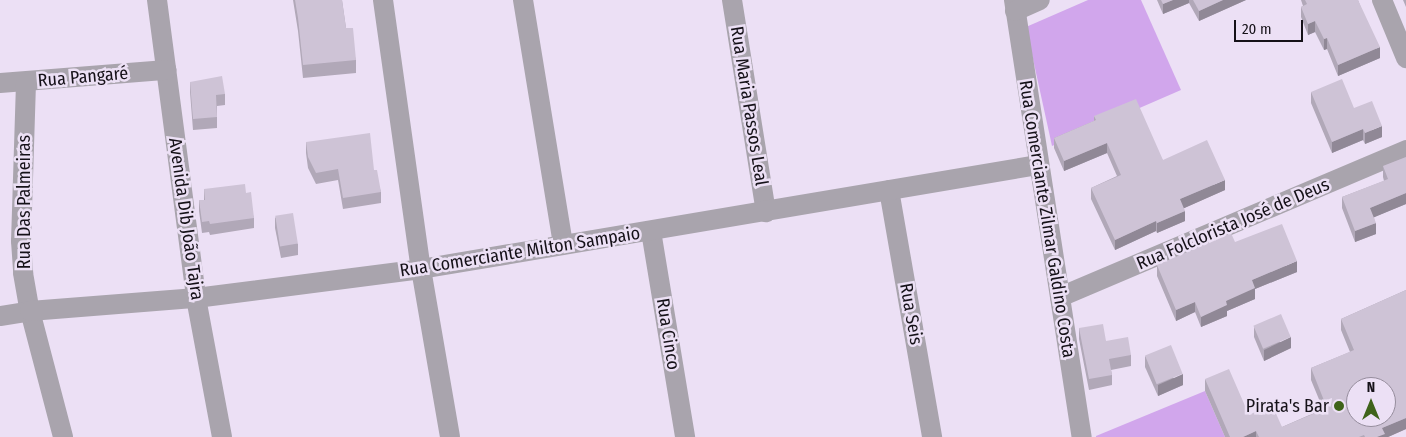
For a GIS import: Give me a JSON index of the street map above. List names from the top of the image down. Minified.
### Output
{"streets":{"street":["Rua Pangaré","Rua Maria Passos Leal","Rua Das Palmeiras","Avenida Dib João Tajra","Rua Comerciante Zilmar Galdino Costa","Rua Folclorista José de Deus","Rua Comerciante Milton Sampaio","Rua Seis","Rua Cinco"]},"crossings":[["Rua Pangaré","Rua Das Palmeiras"],["Rua Pangaré","Avenida Dib João Tajra"],["Rua Maria Passos Leal","Rua Comerciante Milton Sampaio"],["Rua Das Palmeiras","Rua Comerciante Milton Sampaio"],["Avenida Dib João Tajra","Rua Comerciante Milton Sampaio"],["Rua Comerciante Zilmar Galdino Costa","Rua Folclorista José de Deus"],["Rua Comerciante Zilmar Galdino Costa","Rua Comerciante Milton Sampaio"],["Rua Comerciante Milton Sampaio","Rua Seis"],["Rua Comerciante Milton Sampaio","Rua Cinco"]],"places":["Pirata's Bar"],"scale_bar":"20 m","north":"top"}
